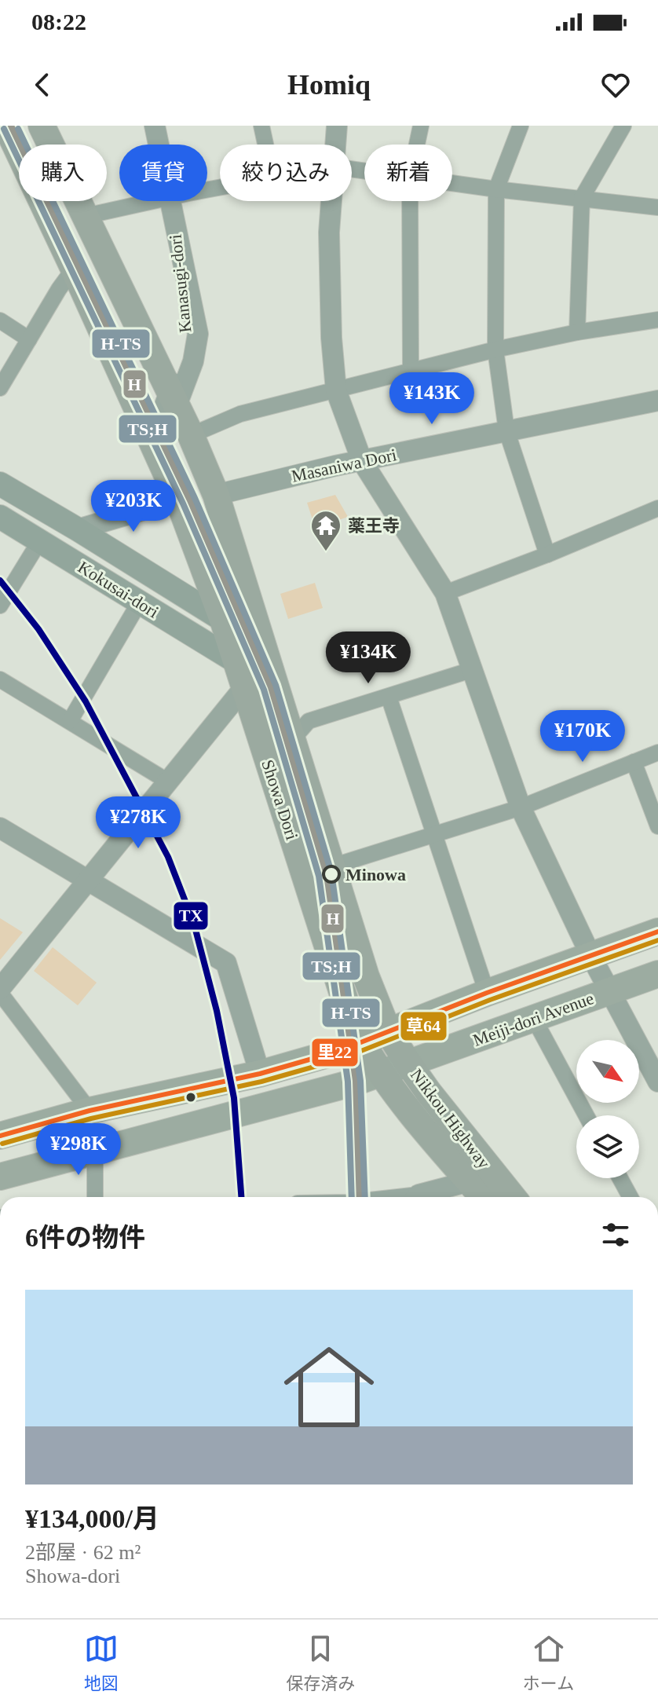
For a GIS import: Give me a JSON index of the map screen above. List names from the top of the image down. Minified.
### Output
{"streets":{"highway":["Showa Dori","Nikkou Highway"],"main road":["Kokusai-dori","Meiji-dori Avenue"],"street":["Kanasugi-dori","Masaniwa Dori"]},"crossings":[["Kanasugi-dori","Showa Dori"],["Kanasugi-dori","Nikkou Highway"],["Masaniwa Dori","Nikkou Highway"],["Kokusai-dori","Showa Dori"],["Kokusai-dori","Nikkou Highway"],["Showa Dori","Nikkou Highway"],["Meiji-dori Avenue","Nikkou Highway"]],"places":{"temple":["薬王寺"],"other":["Minowa"]},"lines":["transit line H","transit line TS;H","transit line H-TS","transit line TX","transit line 里22","transit line 草64"],"north":"bottom right","page":{"status":"08:22","header":"Homiq","chip":["購入","賃貸","絞り込み","新着"],"price":["¥143K","¥203K","¥134K","¥170K","¥278K","¥298K"],"heading":"6件の物件","list":[{"name":"¥134,000/月","note":"2部屋 · 62 m² · Showa-dori"}],"tabs":["地図","保存済み","ホーム"]}}
